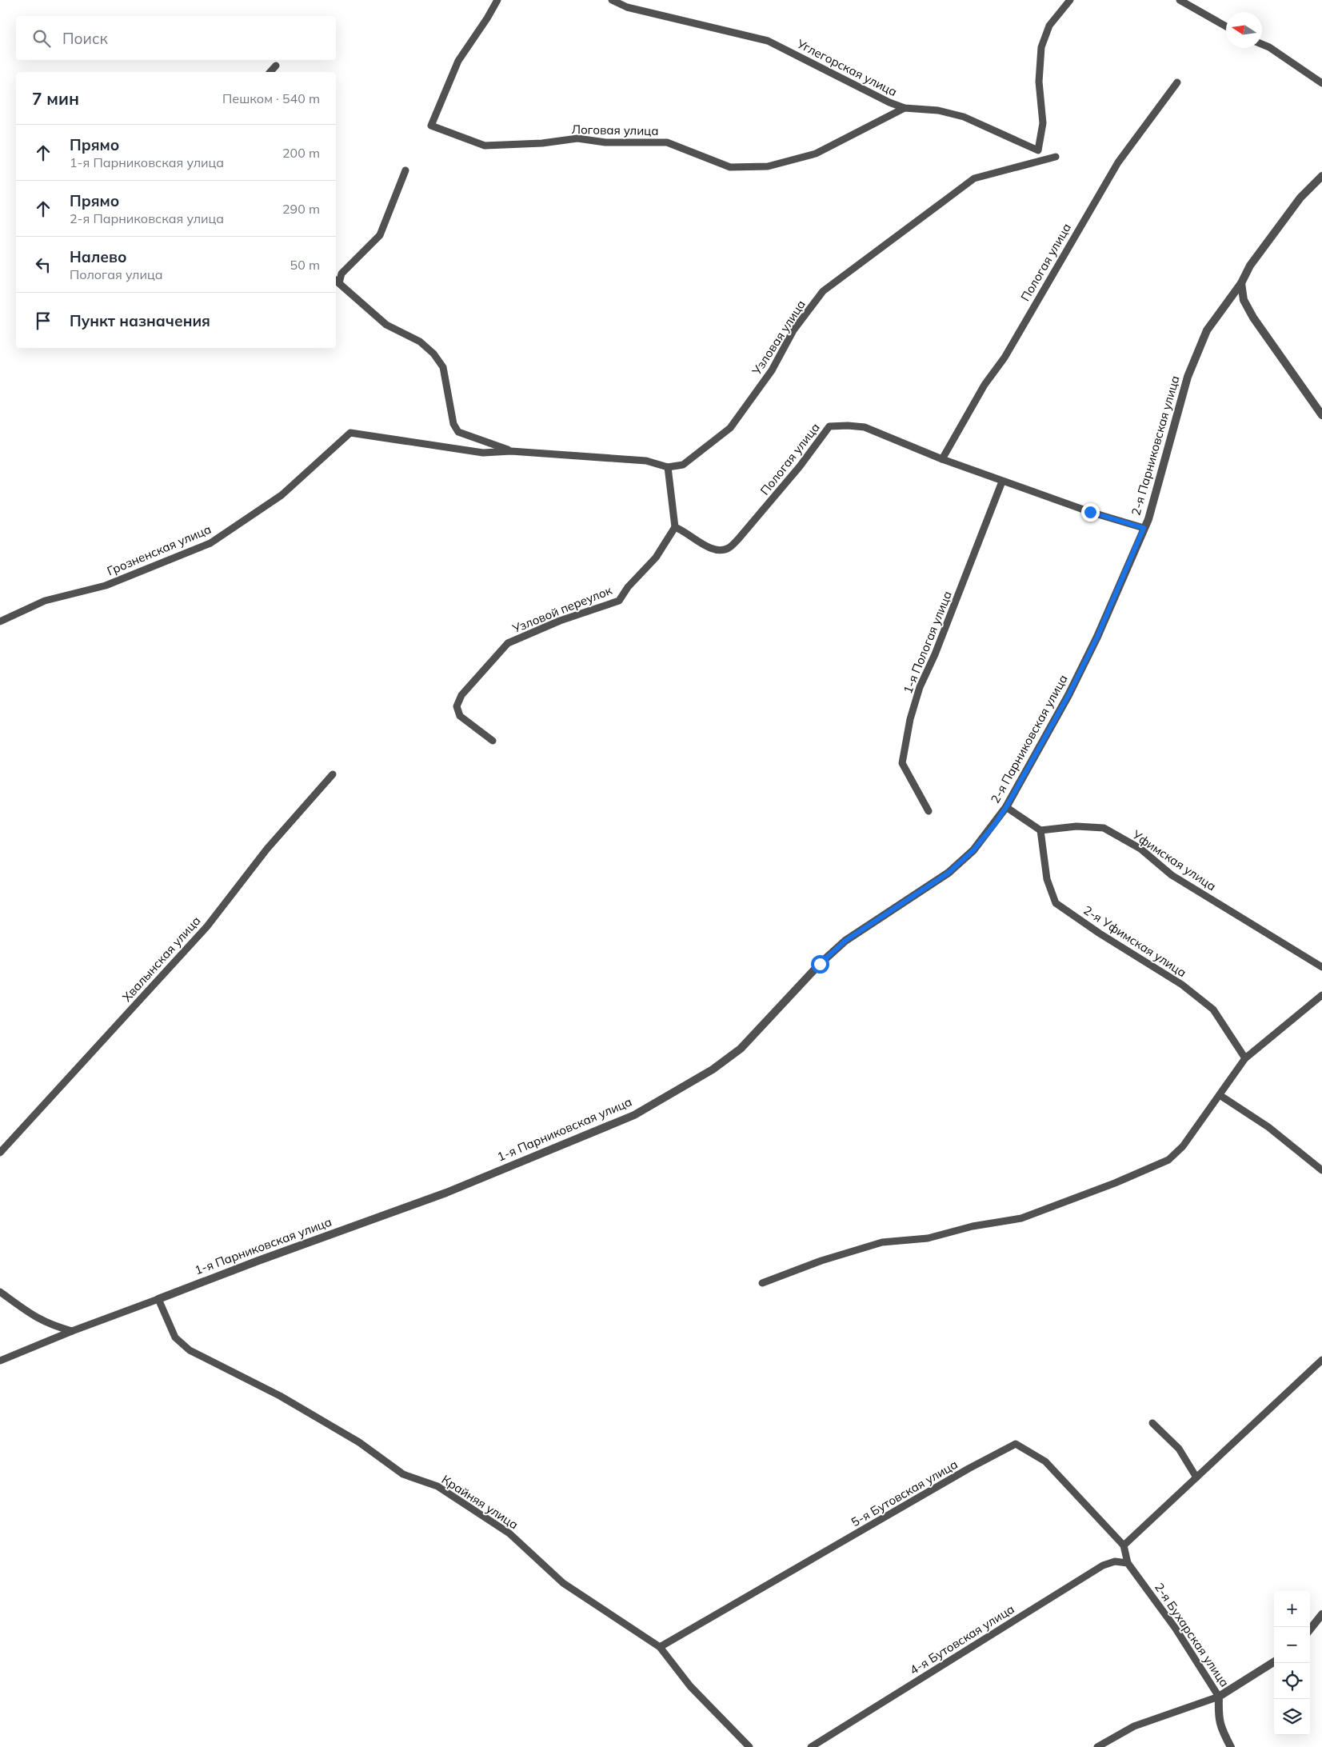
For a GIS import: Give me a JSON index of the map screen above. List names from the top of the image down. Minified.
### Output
{"streets":{"street":["Углегорская улица","Логовая улица","Пологая улица","Узловая улица","2-я Парниковская улица","Грозненская улица","Узловой переулок","1-я Пологая улица","Уфимская улица","2-я Уфимская улица","Хвалынская улица","1-я Парниковская улица","5-я Бутовская улица","Крайняя улица","2-я Бухарская улица","4-я Бутовская улица"]},"crossings":[["Углегорская улица","Логовая улица"],["Пологая улица","2-я Парниковская улица"],["Пологая улица","Узловой переулок"],["Пологая улица","1-я Пологая улица"],["2-я Парниковская улица","1-я Парниковская улица"],["Уфимская улица","2-я Уфимская улица"],["1-я Парниковская улица","Крайняя улица"],["5-я Бутовская улица","Крайняя улица"],["2-я Бухарская улица","4-я Бутовская улица"]],"north":"left","page":{"search":"Поиск","heading":["7 мин","Пешком · 540 m"],"list":[["Прямо","1-я Парниковская улица","200 m"],["Прямо","2-я Парниковская улица","290 m"],["Налево","Пологая улица","50 m"],"Пункт назначения"],"map_buttons":["+","−"]}}
